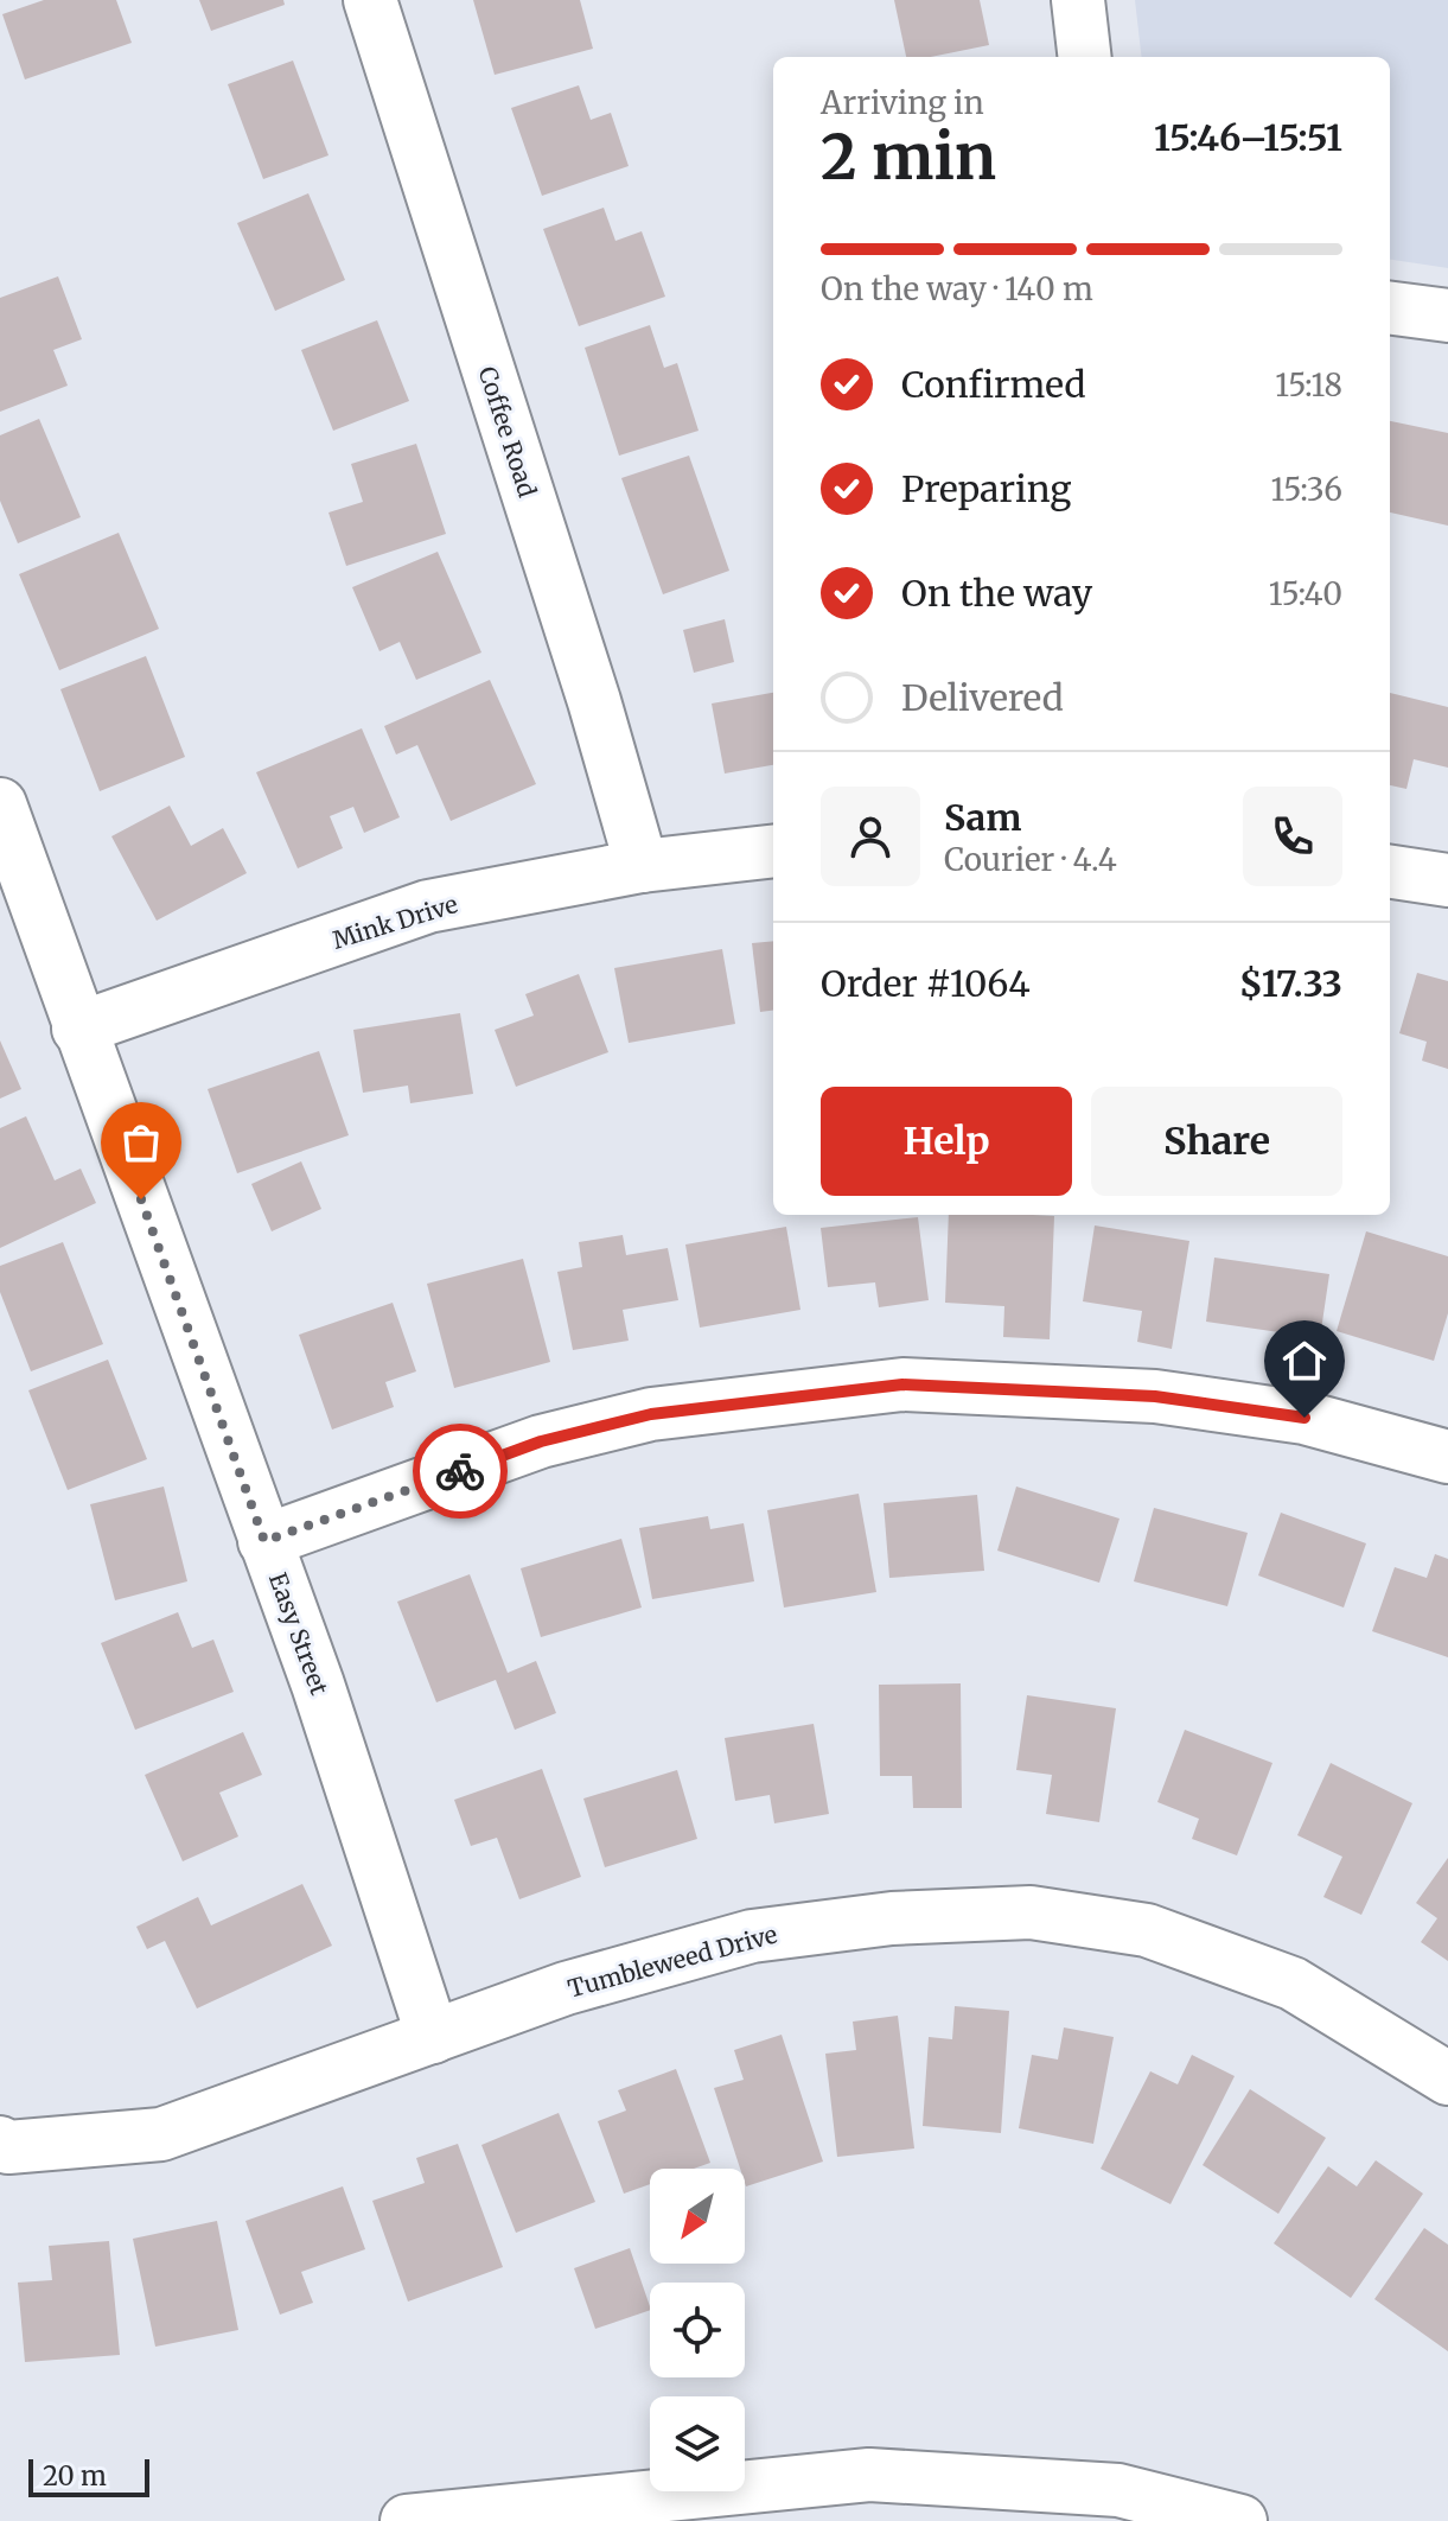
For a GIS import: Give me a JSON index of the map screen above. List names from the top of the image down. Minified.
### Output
{"streets":{"street":["Coffee Road","Mink Drive","Easy Street","Tumbleweed Drive"]},"crossings":[["Coffee Road","Mink Drive"],["Mink Drive","Easy Street"],["Easy Street","Tumbleweed Drive"]],"scale_bar":"20 m","north":"bottom left","page":{"heading":["2 min","Arriving in","15:46–15:51"],"panel":["Sam","Courier · 4.4","Order #1064","$17.33"],"bar":"On the way · 140 m","list":[["Confirmed","15:18"],["Preparing","15:36"],["On the way","15:40"],"Delivered"],"buttons":["Help","Share"],"scale":"20 m"}}
